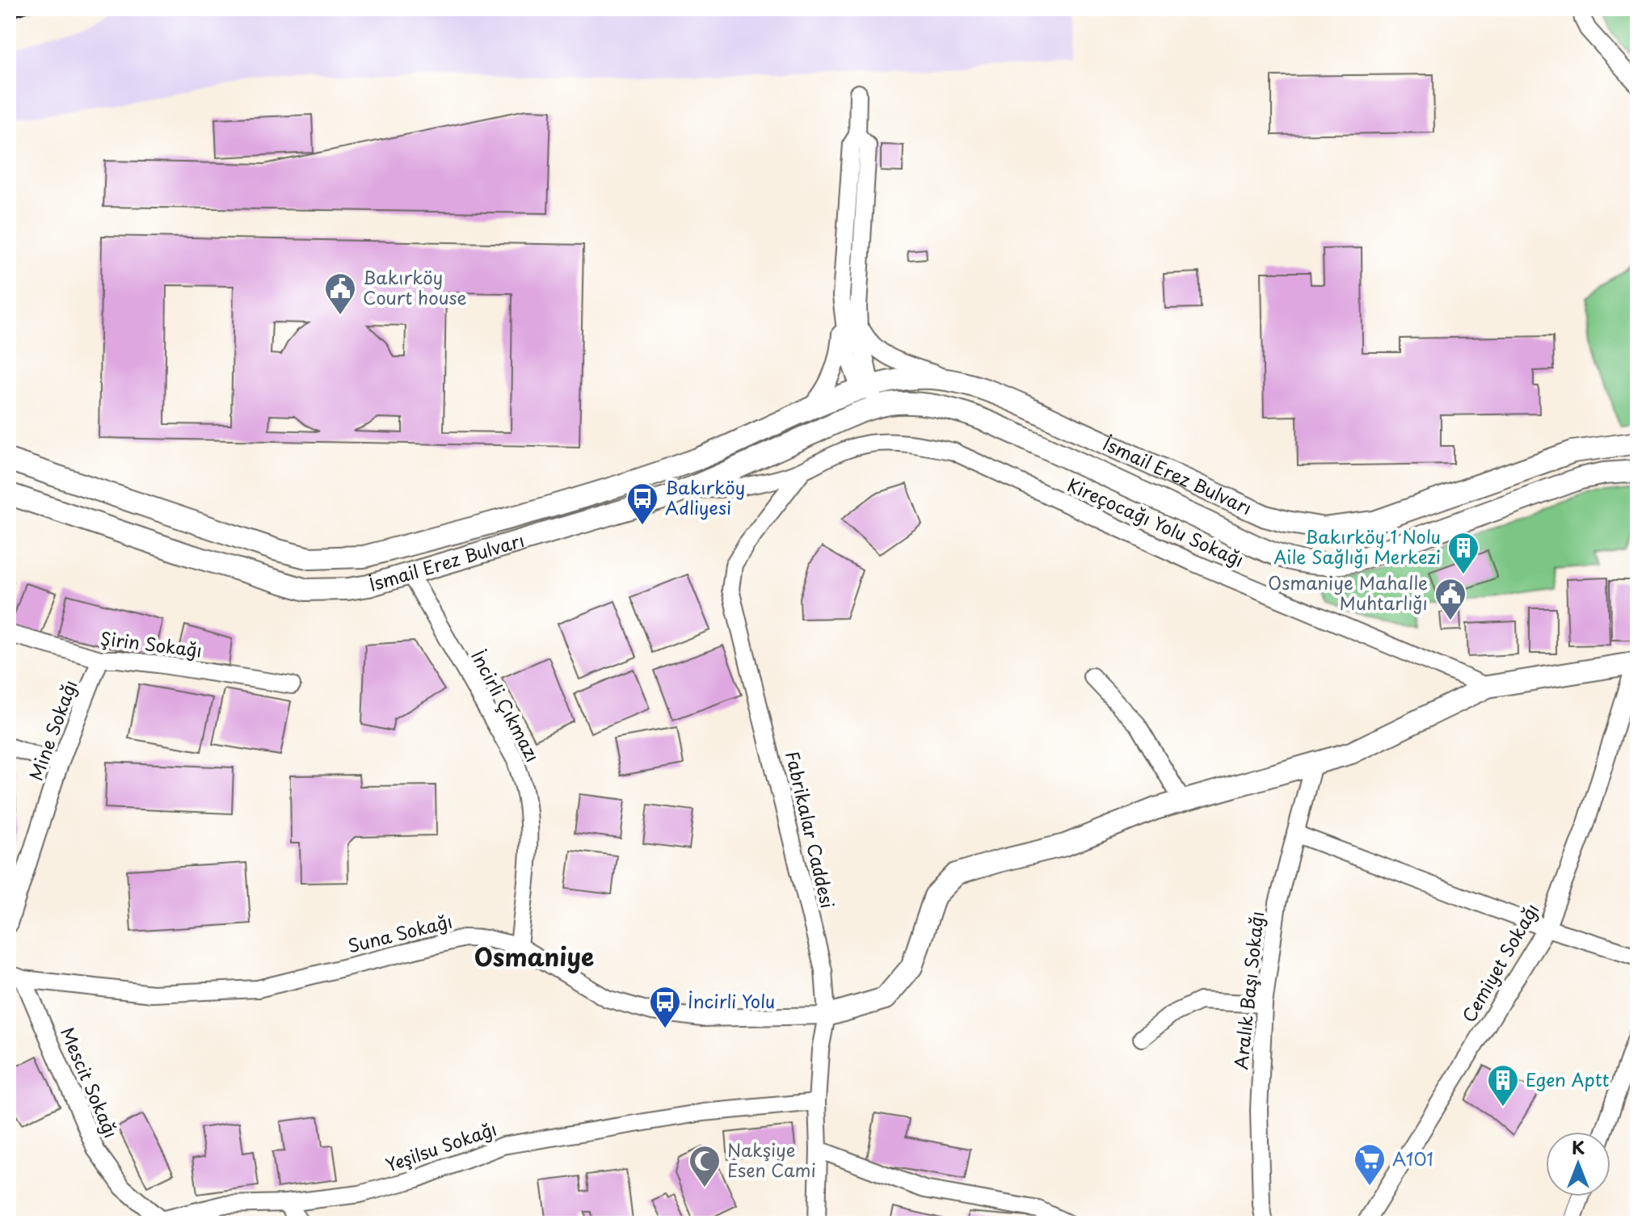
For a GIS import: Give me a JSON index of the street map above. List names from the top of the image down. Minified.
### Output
{"streets":{"street":["İsmail Erez Bulvarı","Kireçocağı Yolu Sokağı","Şirin Sokağı","İncirli Çıkmazı","Mine Sokağı","Fabrikalar Caddesi","Suna Sokağı","Cemiyet Sokağı","Aralık Başı Sokağı","Mescit Sokağı","Yeşilsu Sokağı"]},"crossings":[["İsmail Erez Bulvarı","İncirli Çıkmazı"],["Kireçocağı Yolu Sokağı","Fabrikalar Caddesi"],["Şirin Sokağı","Mine Sokağı"],["İncirli Çıkmazı","Suna Sokağı"],["Fabrikalar Caddesi","Suna Sokağı"],["Fabrikalar Caddesi","Yeşilsu Sokağı"],["Suna Sokağı","Mescit Sokağı"],["Mescit Sokağı","Yeşilsu Sokağı"]],"districts":["Osmaniye"],"places":{"public building":["Bakırköy Court house","Osmaniye Mahalle Muhtarlığı"],"bus stop":["Bakırköy Adliyesi","İncirli Yolu"],"building":["Bakırköy 1 Nolu Aile Sağlığı Merkezi","Egen Aptt"],"supermarket":["A101"],"mosque":["Nakşiye Esen Cami"]},"north":"top"}
